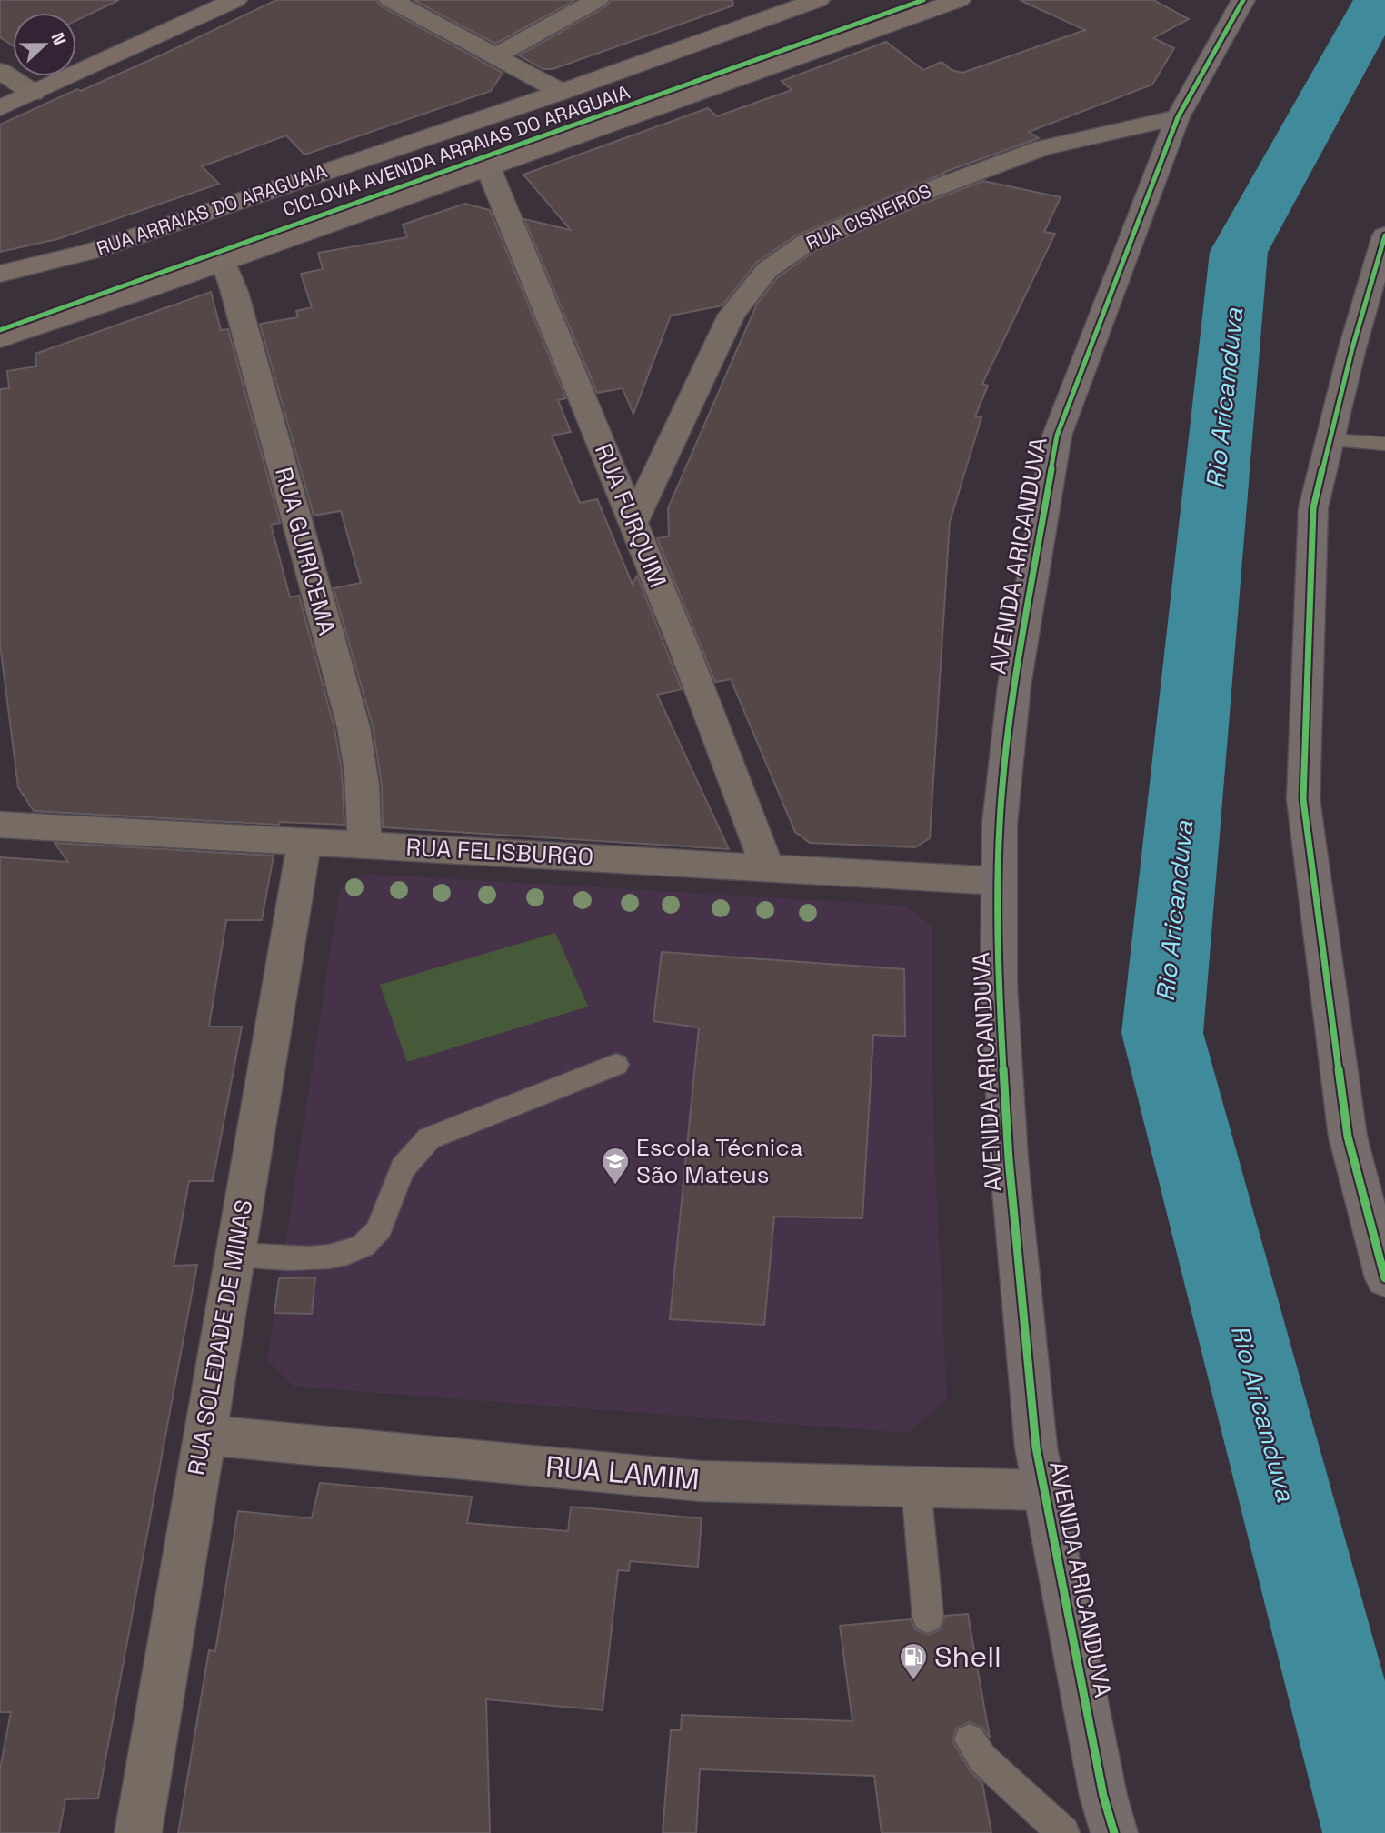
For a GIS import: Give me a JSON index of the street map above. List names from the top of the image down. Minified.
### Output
{"streets":{"highway":["AVENIDA ARICANDUVA"],"main road":["RUA ARRAIAS DO ARAGUAIA"],"street":["RUA CISNEIROS","RUA FURQUIM","RUA GUIRICEMA","RUA FELISBURGO","RUA SOLEDADE DE MINAS","RUA LAMIM"],"cycle path":["CICLOVIA AVENIDA ARRAIAS DO ARAGUAIA"]},"crossings":[["RUA CISNEIROS","RUA FURQUIM"],["RUA CISNEIROS","AVENIDA ARICANDUVA"],["RUA FURQUIM","RUA FELISBURGO"],["RUA GUIRICEMA","RUA FELISBURGO"],["AVENIDA ARICANDUVA","RUA FELISBURGO"],["AVENIDA ARICANDUVA","RUA LAMIM"],["RUA FELISBURGO","RUA SOLEDADE DE MINAS"],["RUA SOLEDADE DE MINAS","RUA LAMIM"]],"water":["Rio Aricanduva"],"places":{"school or university":["Escola Técnica São Mateus"],"fuel station":["Shell"]},"north":"right"}
